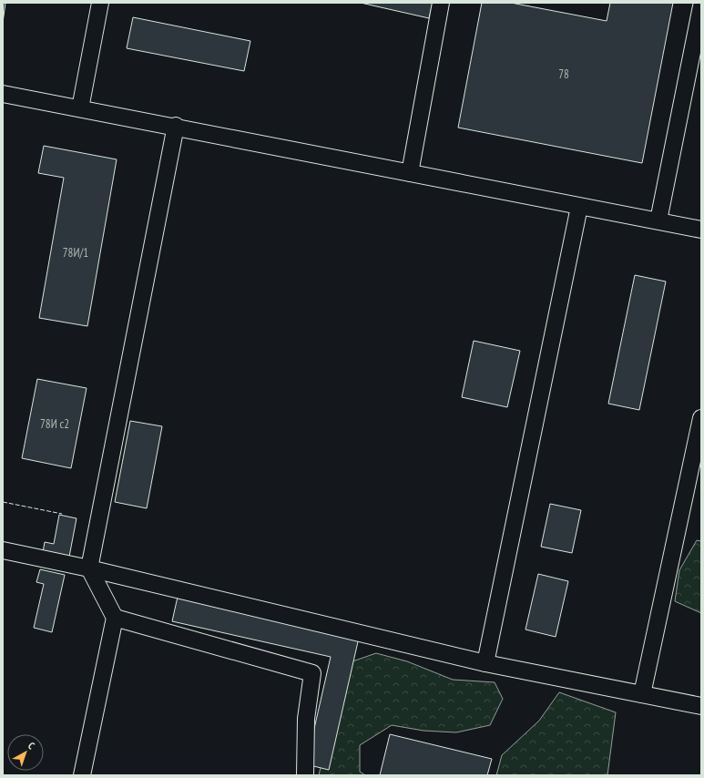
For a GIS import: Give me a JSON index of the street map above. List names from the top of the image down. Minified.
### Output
{"house_numbers":["78","78И/1","78И с2"],"north":"top right"}
